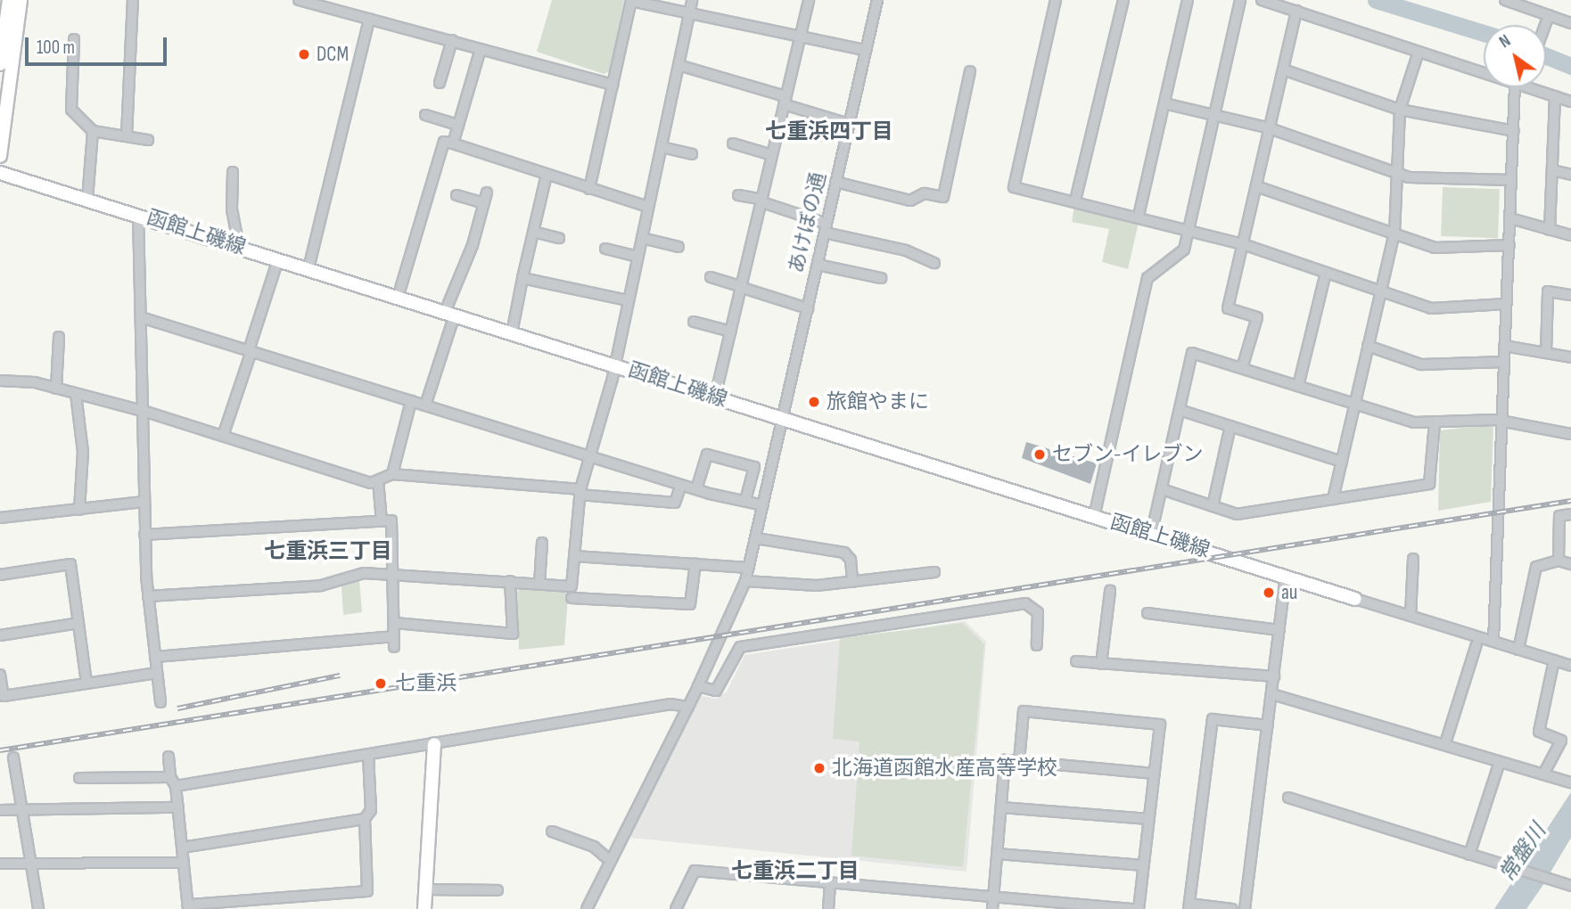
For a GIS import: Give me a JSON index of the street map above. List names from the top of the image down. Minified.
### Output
{"streets":{"main road":["函館上磯線"],"street":["あけぼの通"]},"crossings":[["あけぼの通","函館上磯線"]],"districts":["七重浜四丁目","七重浜三丁目","七重浜二丁目"],"water":["常盤川"],"places":["DCM","旅館やまに","セブン-イレブン","au","七重浜","北海道函館水産高等学校"],"scale_bar":"100 m","north":"top left"}
